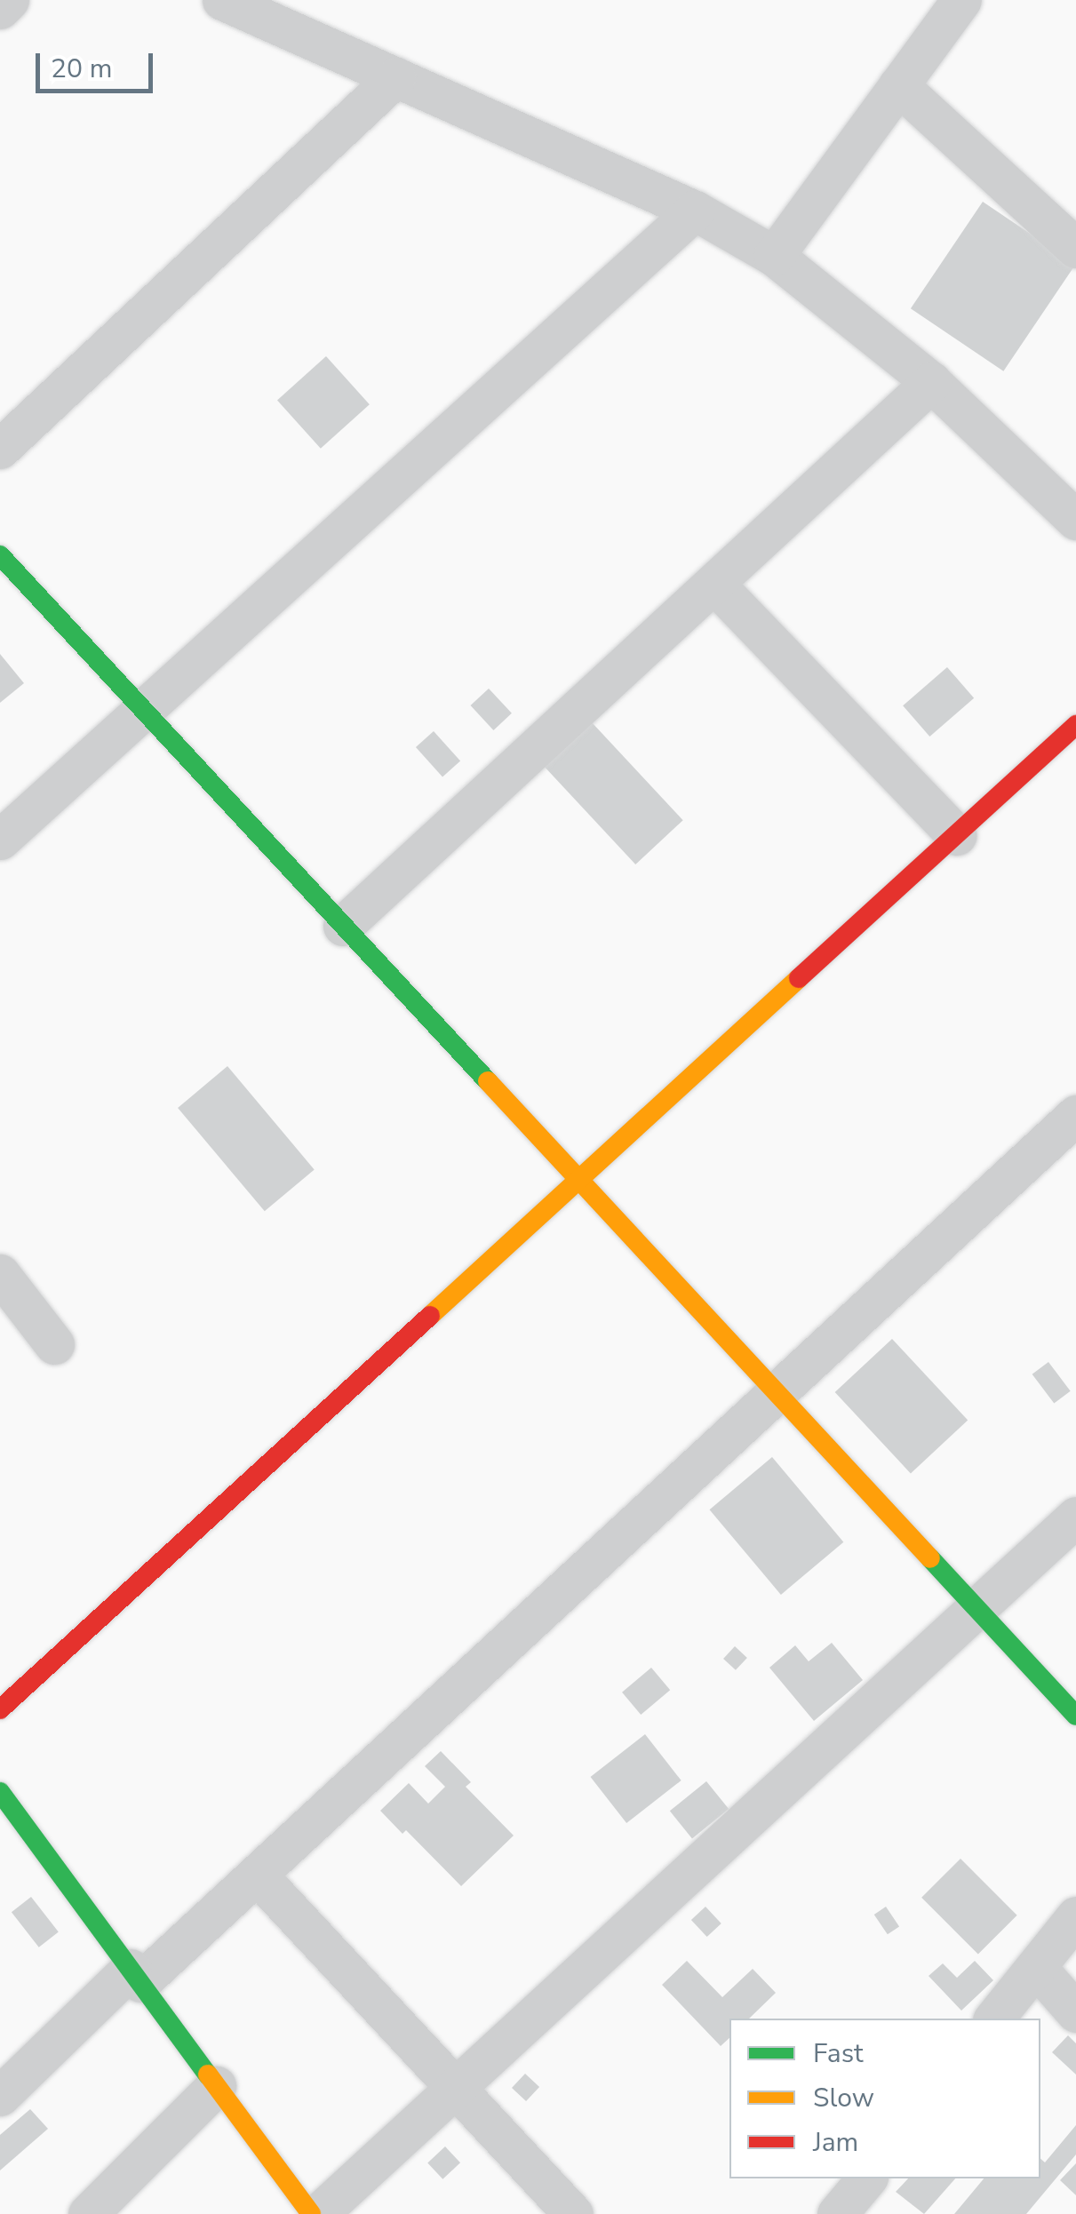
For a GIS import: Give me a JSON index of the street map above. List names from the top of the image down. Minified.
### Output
{"legend":["Fast","Slow","Jam"],"scale_bar":"20 m"}
